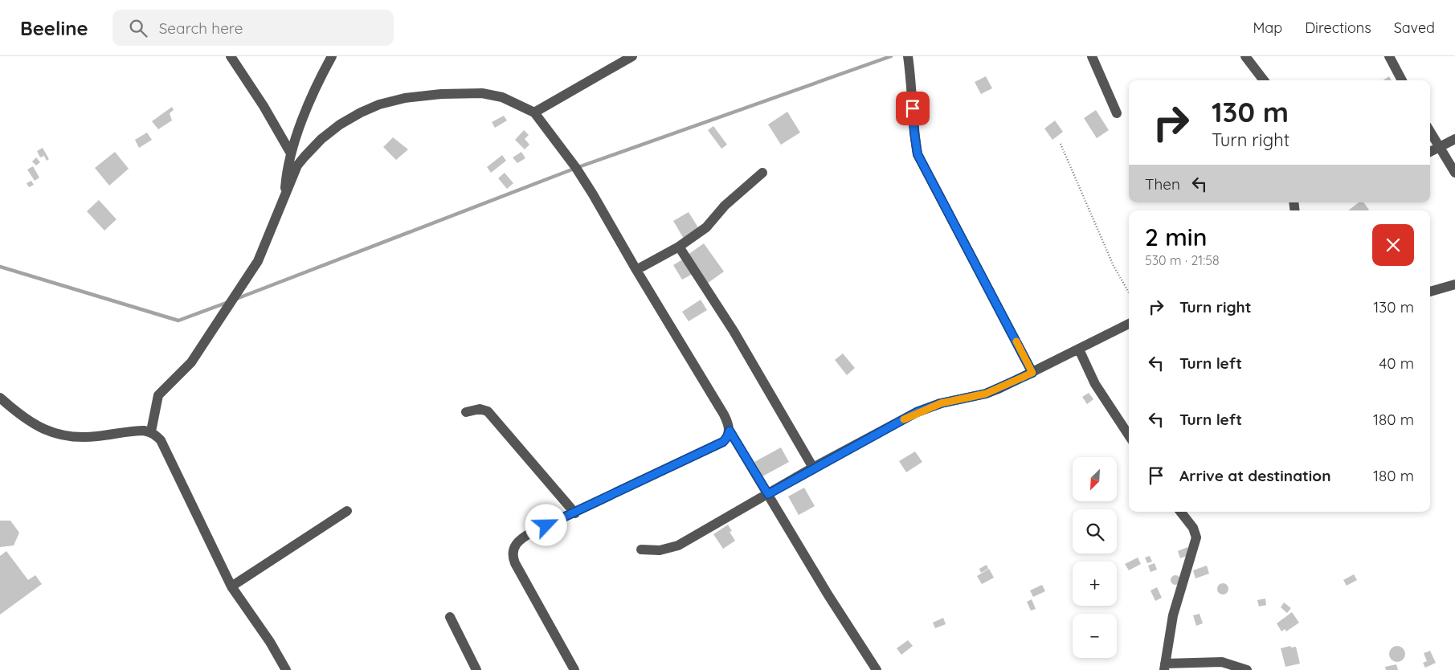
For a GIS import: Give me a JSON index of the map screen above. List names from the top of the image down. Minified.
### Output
{"north":"bottom left","page":{"header":"Beeline","search":"Search here","nav":["Map","Directions","Saved"],"turn":["130 m","Turn right"],"then":"Then","heading":["2 min","530 m · 21:58"],"list":[{"name":"Turn right","value":"130 m"},{"name":"Turn left","value":"40 m"},{"name":"Turn left","value":"180 m"},{"name":"Arrive at destination","value":"180 m"}],"map_buttons":["+","−"]}}
